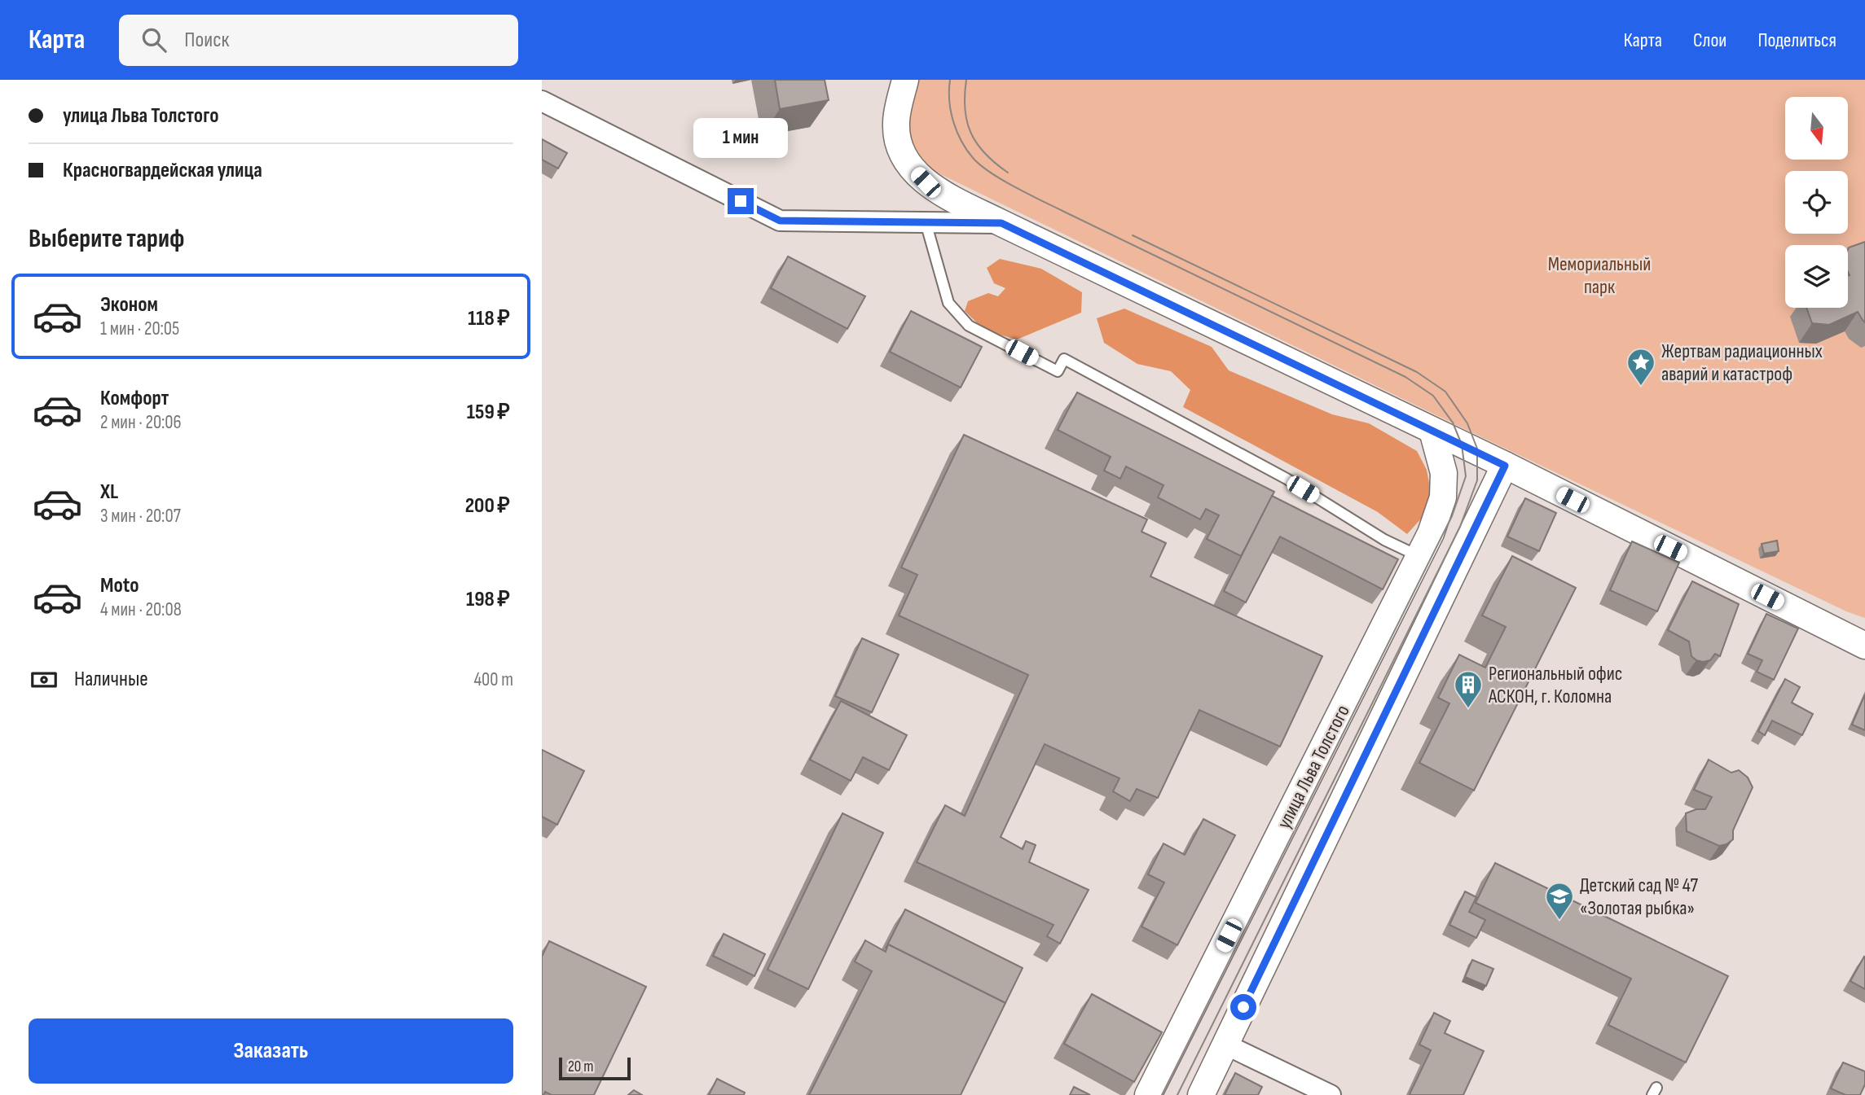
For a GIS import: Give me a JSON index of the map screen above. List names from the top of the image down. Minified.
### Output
{"streets":{"street":["улица Льва Толстого"]},"parks":["Мемориальный парк"],"places":{"place":["Жертвам радиационных аварий и катастроф"],"building":["Региональный офис АСКОН, г. Коломна"],"school or university":["Детский сад № 47 «Золотая рыбка»"]},"scale_bar":"20 m","north":"bottom","page":{"header":"Карта","search":"Поиск","nav":["Карта","Слои","Поделиться"],"banner":["улица Льва Толстого","Красногвардейская улица"],"bubble":"1 мин","heading":"Выберите тариф","list":[{"name":"Эконом","note":"1 мин · 20:05","value":"118 ₽"},{"name":"Комфорт","note":"2 мин · 20:06","value":"159 ₽"},{"name":"XL","note":"3 мин · 20:07","value":"200 ₽"},{"name":"Moto","note":"4 мин · 20:08","value":"198 ₽"}],"pay":["Наличные","400 m"],"buttons":"Заказать","scale":"20 m"}}
